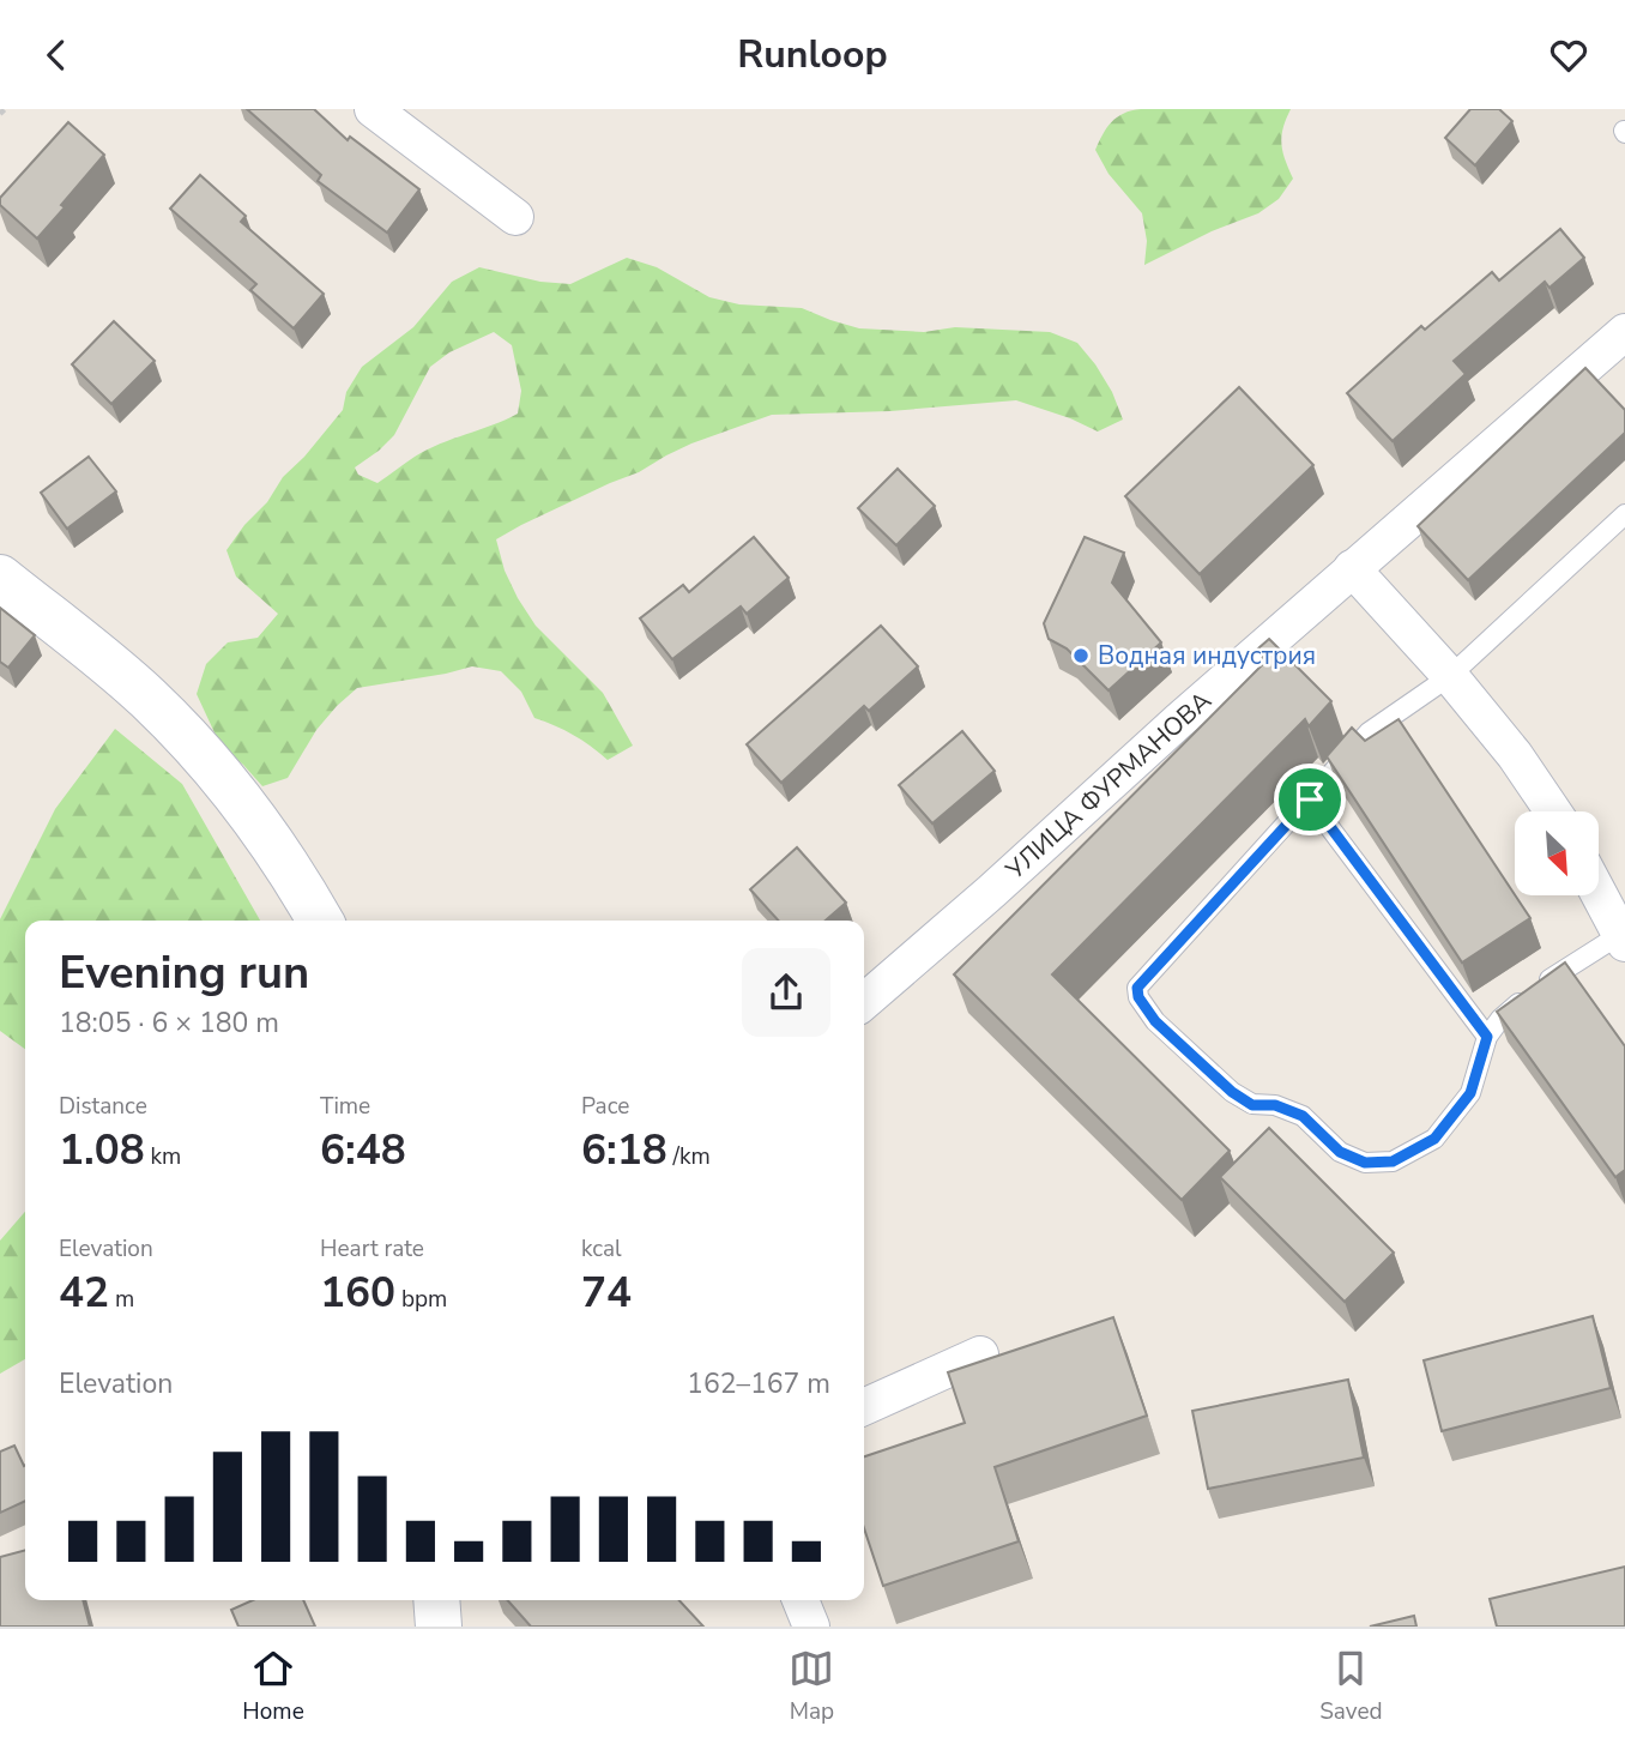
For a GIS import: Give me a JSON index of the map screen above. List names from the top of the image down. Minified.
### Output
{"streets":{"street":["УЛИЦА ФУРМАНОВА"]},"places":["Водная индустрия"],"north":"bottom right","page":{"header":"Runloop","heading":["Evening run","18:05 · 6 × 180 m"],"stats":[["Distance","1.08 km"],["Time","6:48"],["Pace","6:18 /km"],["Elevation","42 m"],["Heart rate","160 bpm"],["kcal","74"]],"chart":["Elevation","162–167 m"],"tabs":["Home","Map","Saved"]}}
